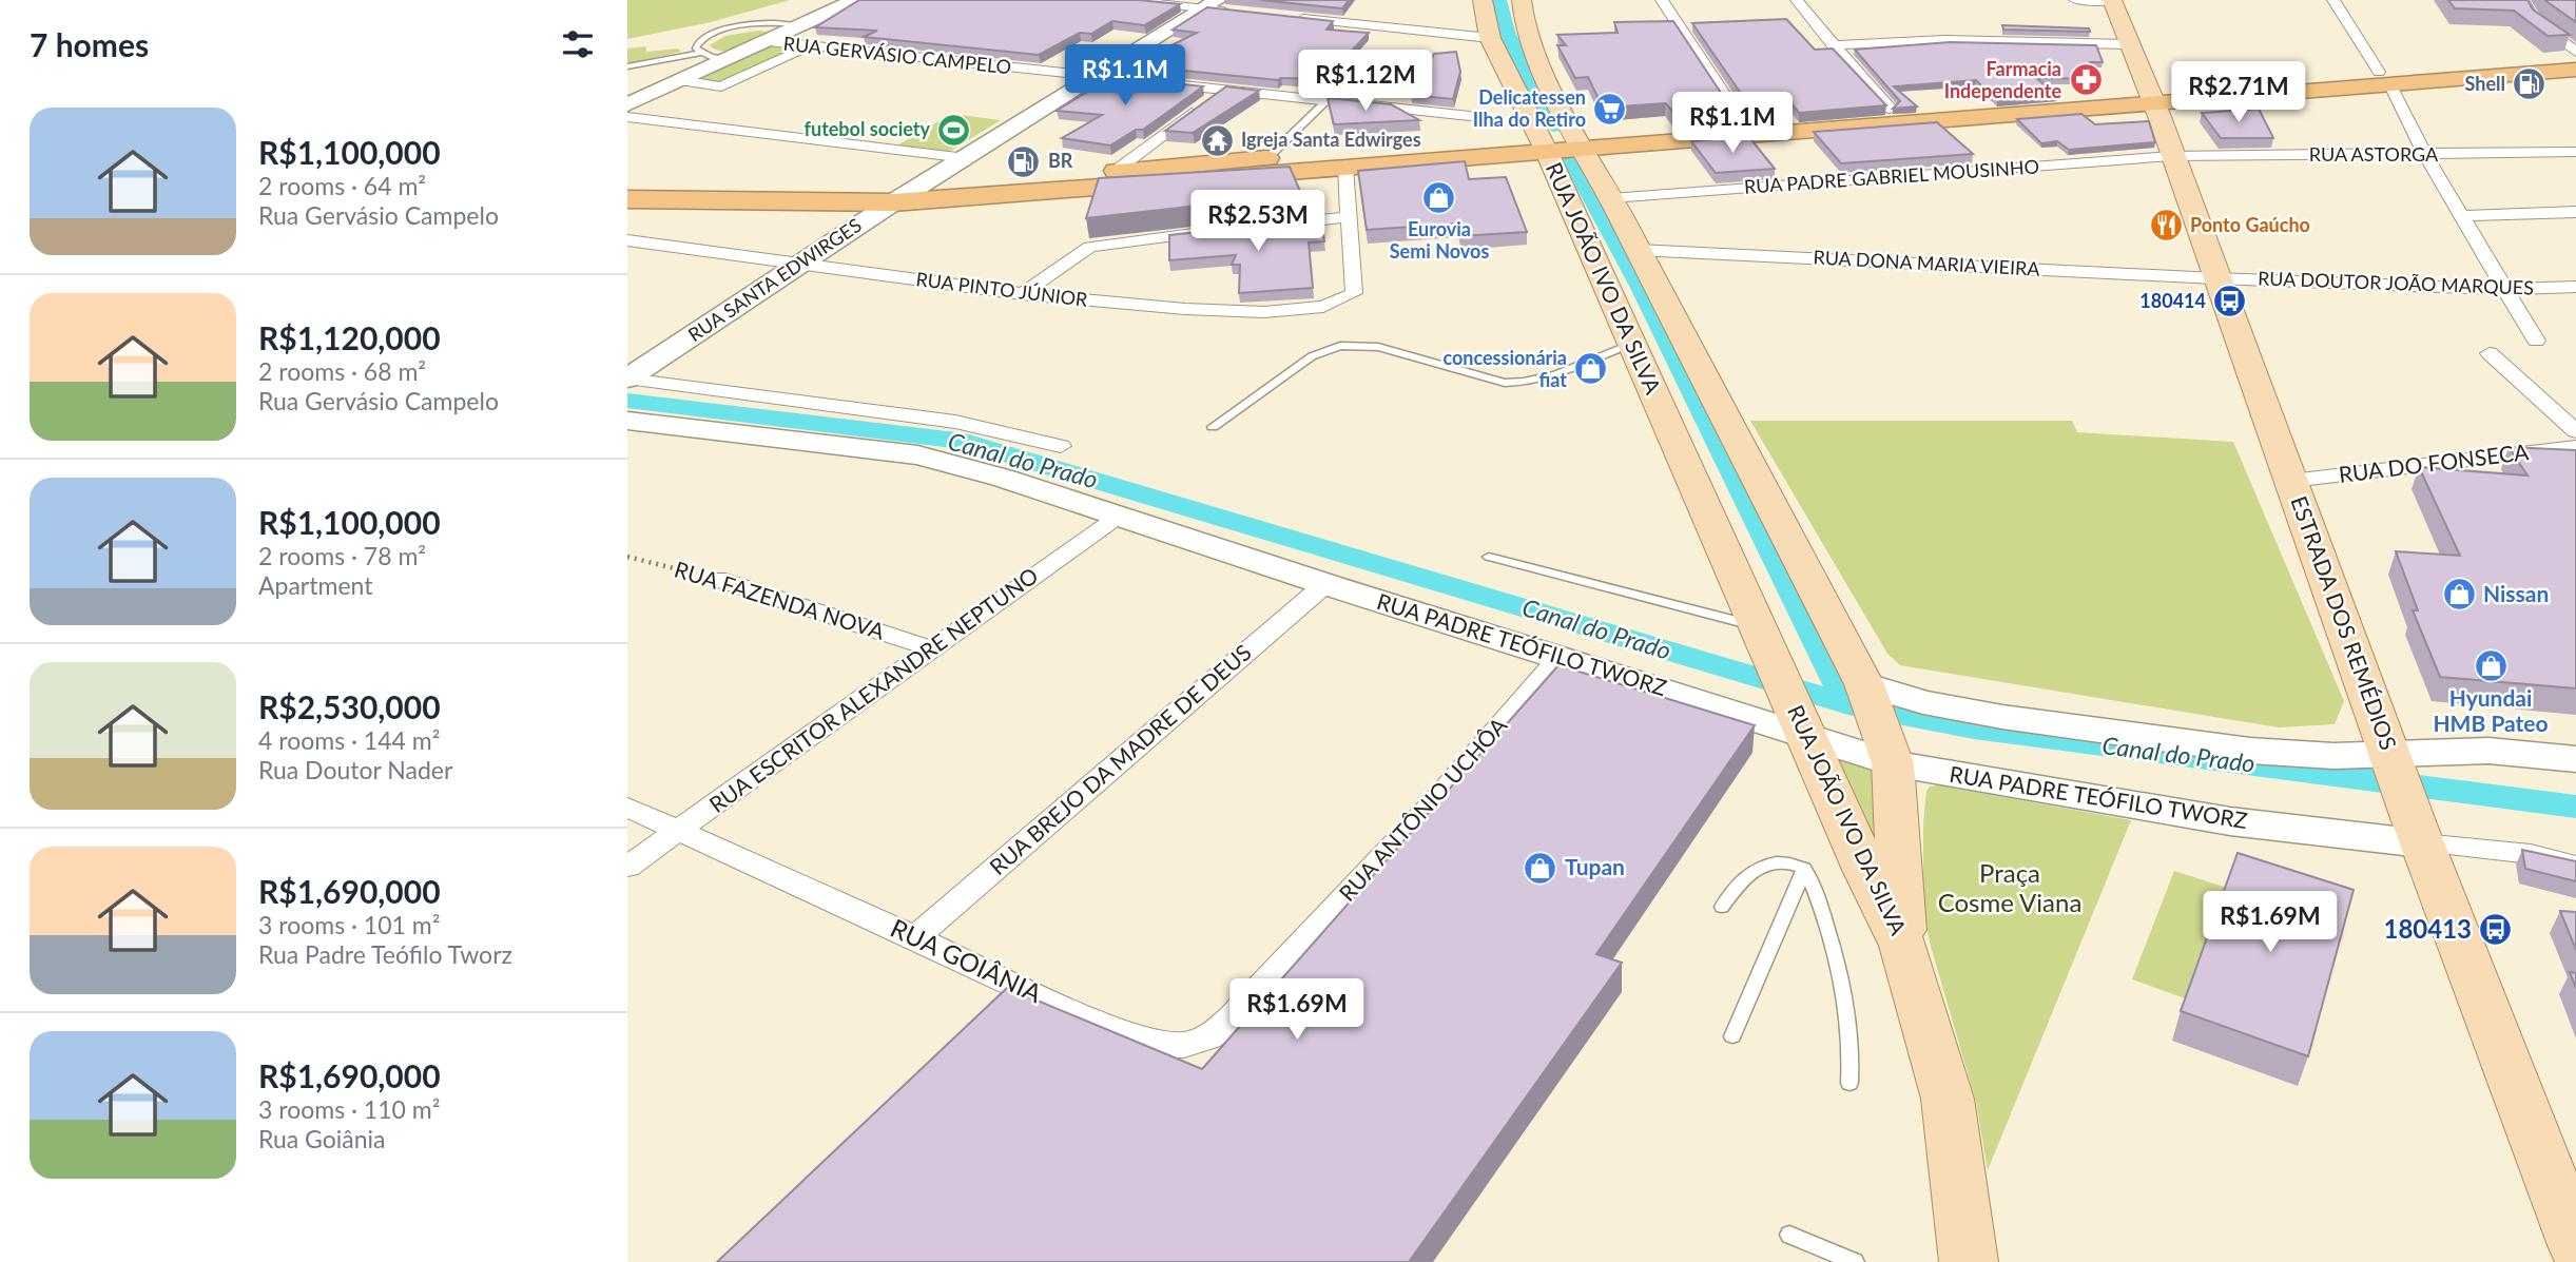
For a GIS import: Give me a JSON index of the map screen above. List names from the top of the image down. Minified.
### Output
{"streets":{"main road":["RUA JOÃO IVO DA SILVA","RUA SANTA EDWIRGES","ESTRADA DOS REMÉDIOS","RUA PADRE TEÓFILO TWORZ"],"street":["RUA GERVÁSIO CAMPELO","RUA ASTORGA","RUA PADRE GABRIEL MOUSINHO","RUA DONA MARIA VIEIRA","RUA DOUTOR JOÃO MARQUES","RUA PINTO JÚNIOR","RUA DO FONSECA","RUA FAZENDA NOVA","RUA ESCRITOR ALEXANDRE NEPTUNO","RUA BREJO DA MADRE DE DEUS","RUA ANTÔNIO UCHÔA","RUA GOIÂNIA"]},"crossings":[["RUA GERVÁSIO CAMPELO","RUA SANTA EDWIRGES"],["RUA ASTORGA","RUA PADRE GABRIEL MOUSINHO"],["RUA ASTORGA","ESTRADA DOS REMÉDIOS"],["RUA PADRE GABRIEL MOUSINHO","RUA JOÃO IVO DA SILVA"],["RUA PADRE GABRIEL MOUSINHO","ESTRADA DOS REMÉDIOS"],["RUA DONA MARIA VIEIRA","RUA JOÃO IVO DA SILVA"],["RUA DONA MARIA VIEIRA","RUA DOUTOR JOÃO MARQUES"],["RUA DONA MARIA VIEIRA","ESTRADA DOS REMÉDIOS"],["RUA JOÃO IVO DA SILVA","RUA PADRE TEÓFILO TWORZ"],["RUA SANTA EDWIRGES","RUA PINTO JÚNIOR"],["RUA DOUTOR JOÃO MARQUES","ESTRADA DOS REMÉDIOS"],["RUA DO FONSECA","ESTRADA DOS REMÉDIOS"],["RUA FAZENDA NOVA","RUA ESCRITOR ALEXANDRE NEPTUNO"],["ESTRADA DOS REMÉDIOS","RUA PADRE TEÓFILO TWORZ"],["RUA PADRE TEÓFILO TWORZ","RUA ESCRITOR ALEXANDRE NEPTUNO"],["RUA PADRE TEÓFILO TWORZ","RUA BREJO DA MADRE DE DEUS"],["RUA PADRE TEÓFILO TWORZ","RUA ANTÔNIO UCHÔA"],["RUA ESCRITOR ALEXANDRE NEPTUNO","RUA GOIÂNIA"],["RUA BREJO DA MADRE DE DEUS","RUA GOIÂNIA"],["RUA ANTÔNIO UCHÔA","RUA GOIÂNIA"]],"water":["Canal do Prado"],"parks":["Praça Cosme Viana"],"places":{"pharmacy":["Farmacia Independente"],"fuel station":["Shell","BR"],"supermarket":["Delicatessen Ilha do Retiro"],"sports":["futebol society"],"temple":["Igreja Santa Edwirges"],"shop":["Eurovia Semi Novos","concessionária fiat","Nissan","Hyundai HMB Pateo","Tupan"],"restaurant":["Ponto Gaúcho"],"bus stop":["180414","180413"]},"page":{"heading":"7 homes","price":["R$1.1M","R$1.12M","R$2.71M","R$1.1M","R$2.53M","R$1.69M","R$1.69M"],"list":[{"name":"R$1,100,000","note":"2 rooms · 64 m² · Rua Gervásio Campelo"},{"name":"R$1,120,000","note":"2 rooms · 68 m² · Rua Gervásio Campelo"},{"name":"R$1,100,000","note":"2 rooms · 78 m² · Apartment"},{"name":"R$2,530,000","note":"4 rooms · 144 m² · Rua Doutor Nader"},{"name":"R$1,690,000","note":"3 rooms · 101 m² · Rua Padre Teófilo Tworz"},{"name":"R$1,690,000","note":"3 rooms · 110 m² · Rua Goiânia"}]}}
